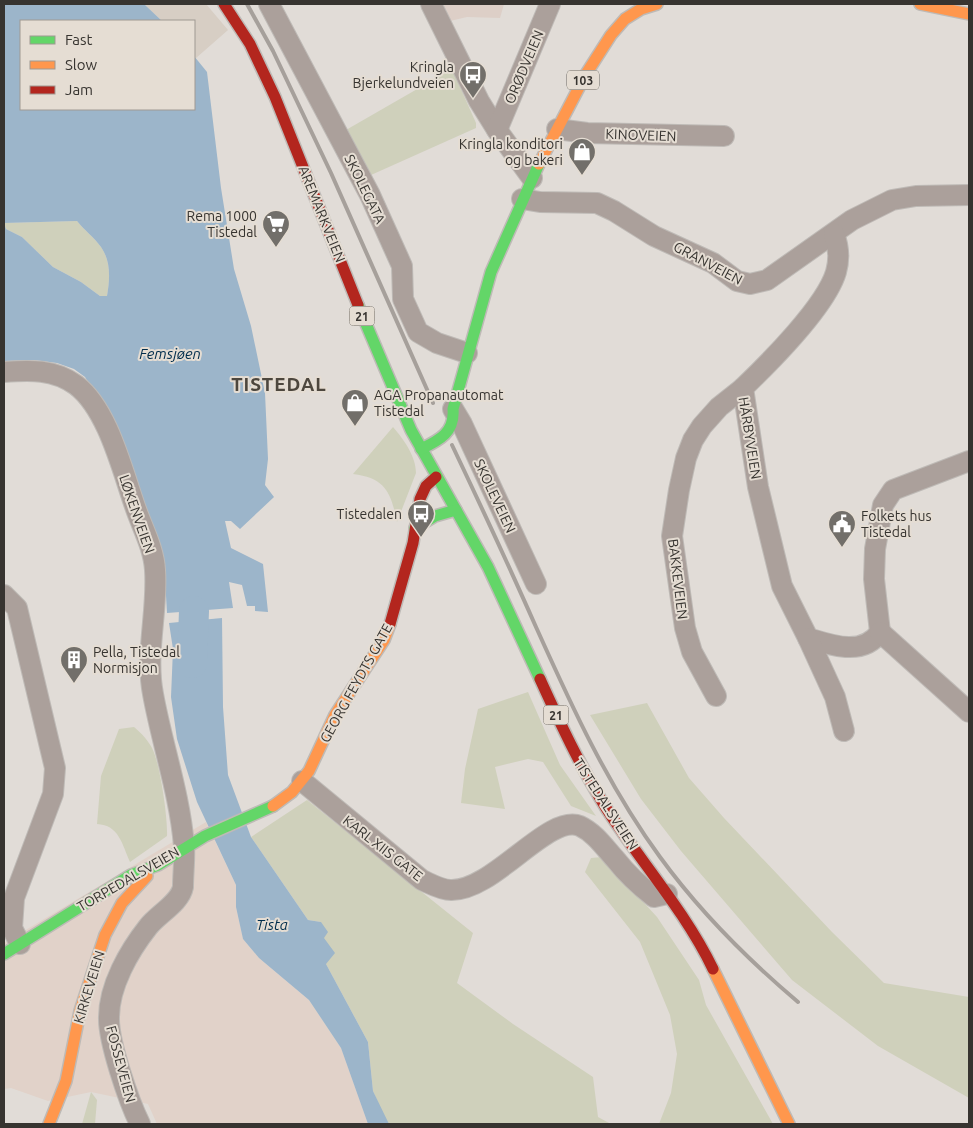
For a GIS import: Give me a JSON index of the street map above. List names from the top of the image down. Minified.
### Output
{"streets":{"main road":["103","AREMARKVEIEN","21","GEORG FEYDTS GATE","TISTEDALSVEIEN","TORPEDALSVEIEN","KIRKEVEIEN"],"street":["ORØDVEIEN","KINOVEIEN","SKOLEGATA","GRANVEIEN","HÅRBYVEIEN","SKOLEVEIEN","LØKENVEIEN","BAKKEVEIEN","KARL XIIS GATE","FOSSEVEIEN"]},"crossings":[["103","KINOVEIEN"],["103","SKOLEGATA"],["103","GRANVEIEN"],["103","21"],["103","SKOLEVEIEN"],["AREMARKVEIEN","21"],["GRANVEIEN","HÅRBYVEIEN"],["21","GEORG FEYDTS GATE"],["21","TISTEDALSVEIEN"],["HÅRBYVEIEN","BAKKEVEIEN"],["LØKENVEIEN","TORPEDALSVEIEN"],["LØKENVEIEN","FOSSEVEIEN"],["GEORG FEYDTS GATE","TISTEDALSVEIEN"],["GEORG FEYDTS GATE","KARL XIIS GATE"],["GEORG FEYDTS GATE","TORPEDALSVEIEN"],["TISTEDALSVEIEN","KARL XIIS GATE"],["TORPEDALSVEIEN","KIRKEVEIEN"],["TORPEDALSVEIEN","FOSSEVEIEN"]],"districts":["TISTEDAL"],"water":["Femsjøen","Tista"],"places":{"bus stop":["Kringla Bjerkelundveien","Tistedalen"],"shop":["Kringla konditori og bakeri","AGA Propanautomat Tistedal"],"supermarket":["Rema 1000 Tistedal"],"public building":["Folkets hus Tistedal"],"building":["Pella, Tistedal Normisjon"]},"legend":["Fast","Slow","Jam"]}
